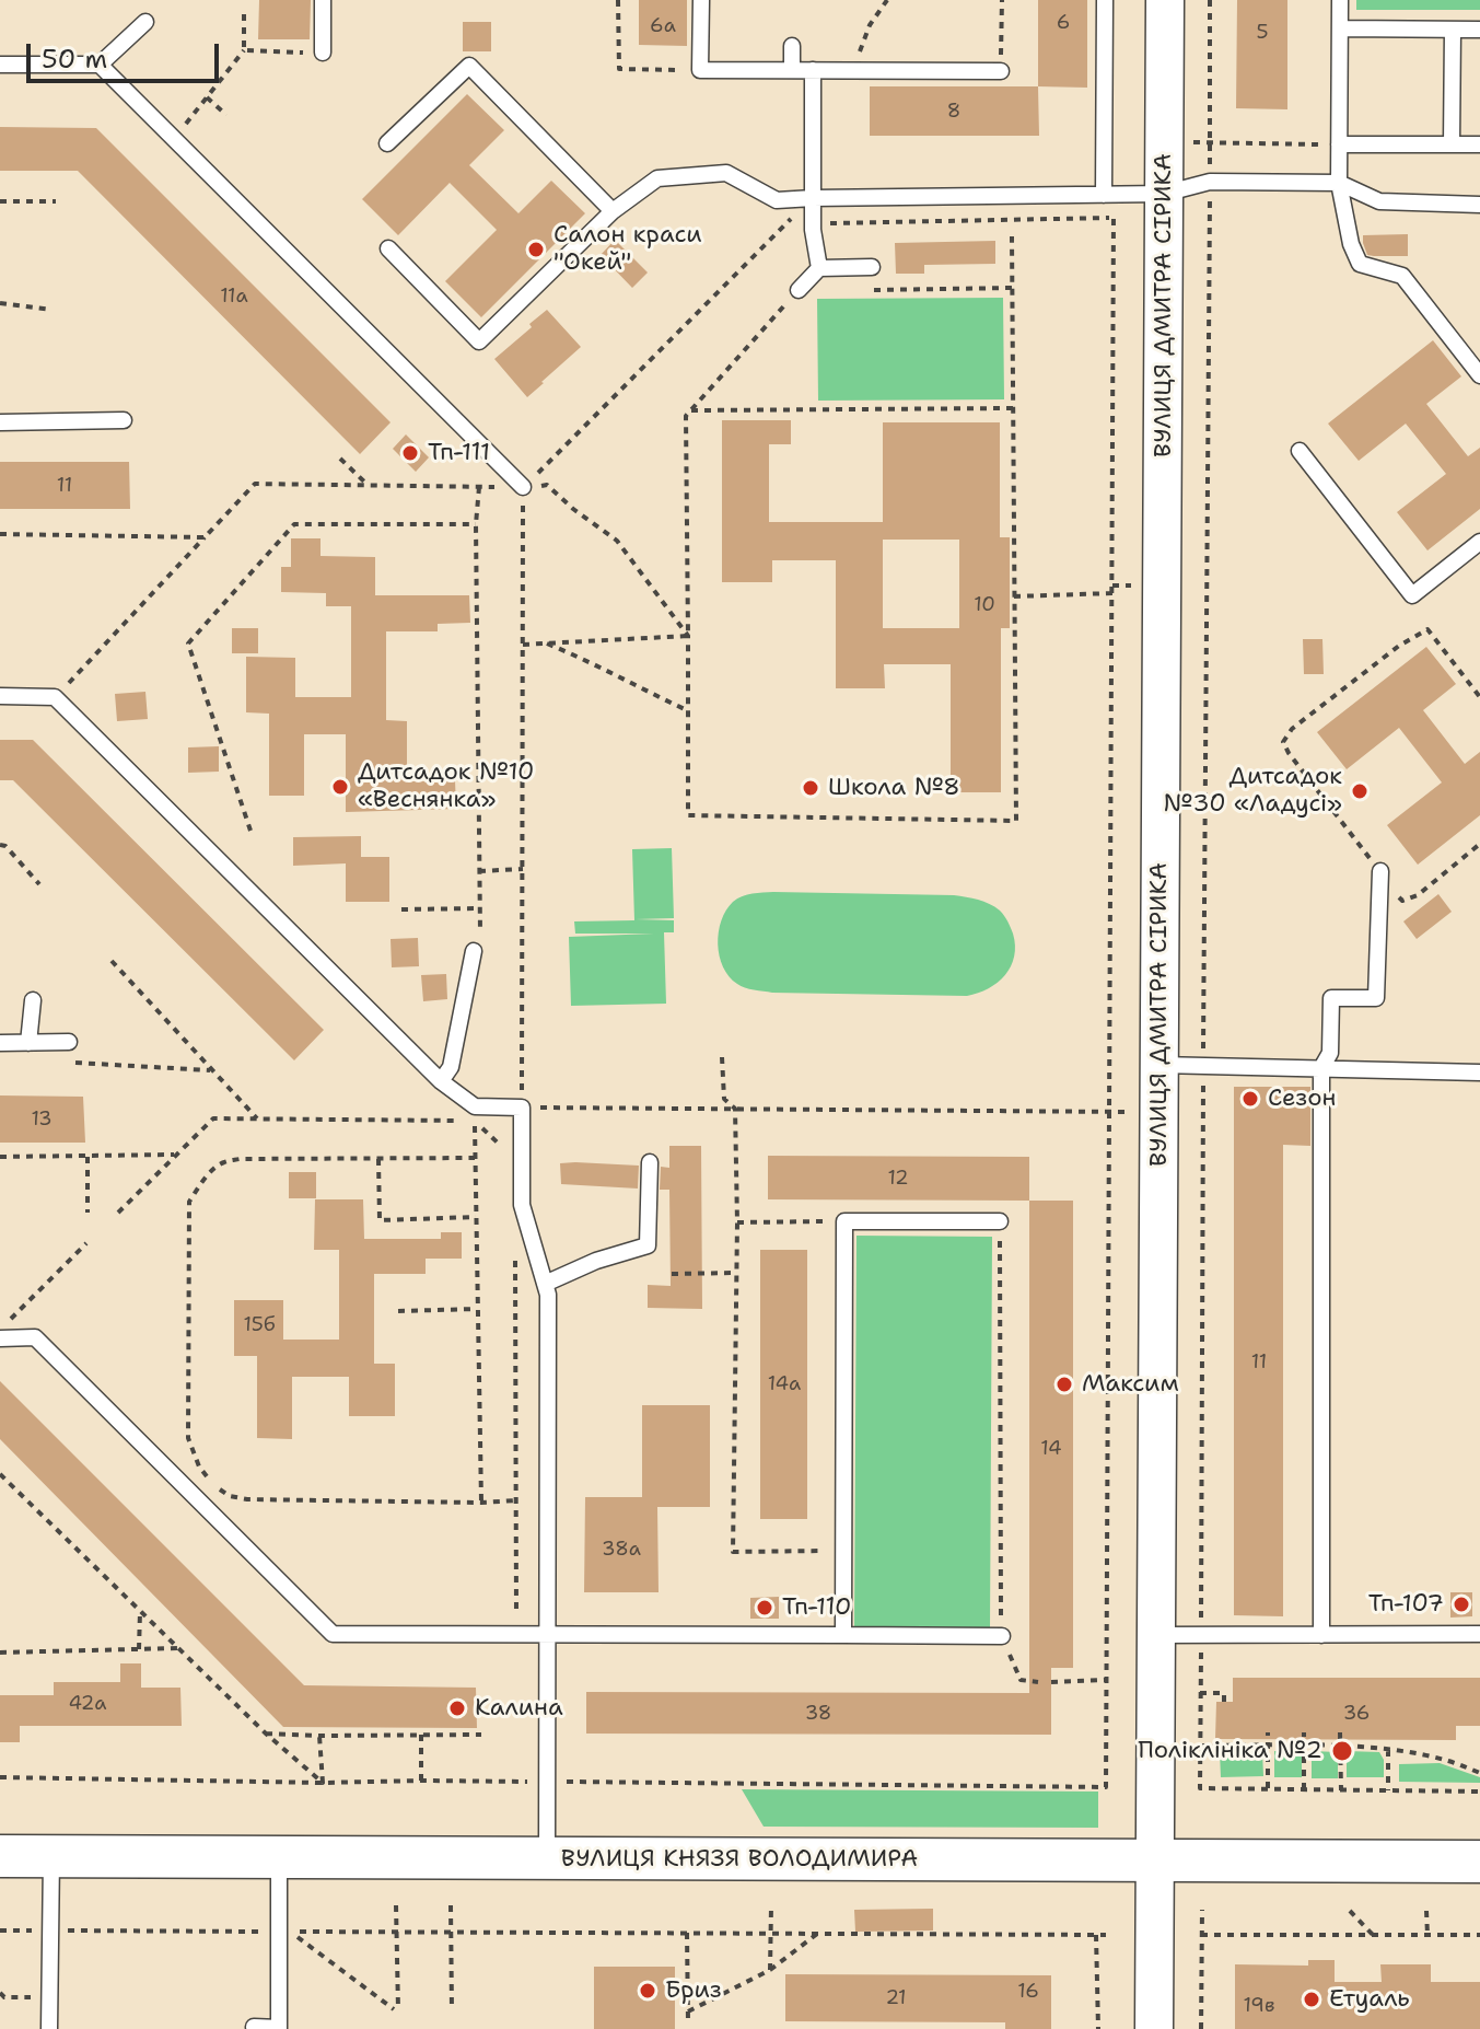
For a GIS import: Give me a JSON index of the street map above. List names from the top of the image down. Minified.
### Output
{"streets":{"main road":["ВУЛИЦЯ КНЯЗЯ ВОЛОДИМИРА"],"street":["ВУЛИЦЯ ДМИТРА СІРИКА"]},"crossings":[["ВУЛИЦЯ ДМИТРА СІРИКА","ВУЛИЦЯ КНЯЗЯ ВОЛОДИМИРА"]],"places":["Салон краси \"Окей\"","Тп-111","Дитсадок №10 «Веснянка»","Школа №8","Дитсадок №30 «Ладусі»","Сезон","Максим","Тп-107","Тп-110","Калина","Поліклініка №2","Бриз","Етуаль"],"house_numbers":["6","6а","5","8","11а","11","10","13","12","15б","11","14а","14","38а","42а","38","36","16","21","19в"],"scale_bar":"50 m"}
